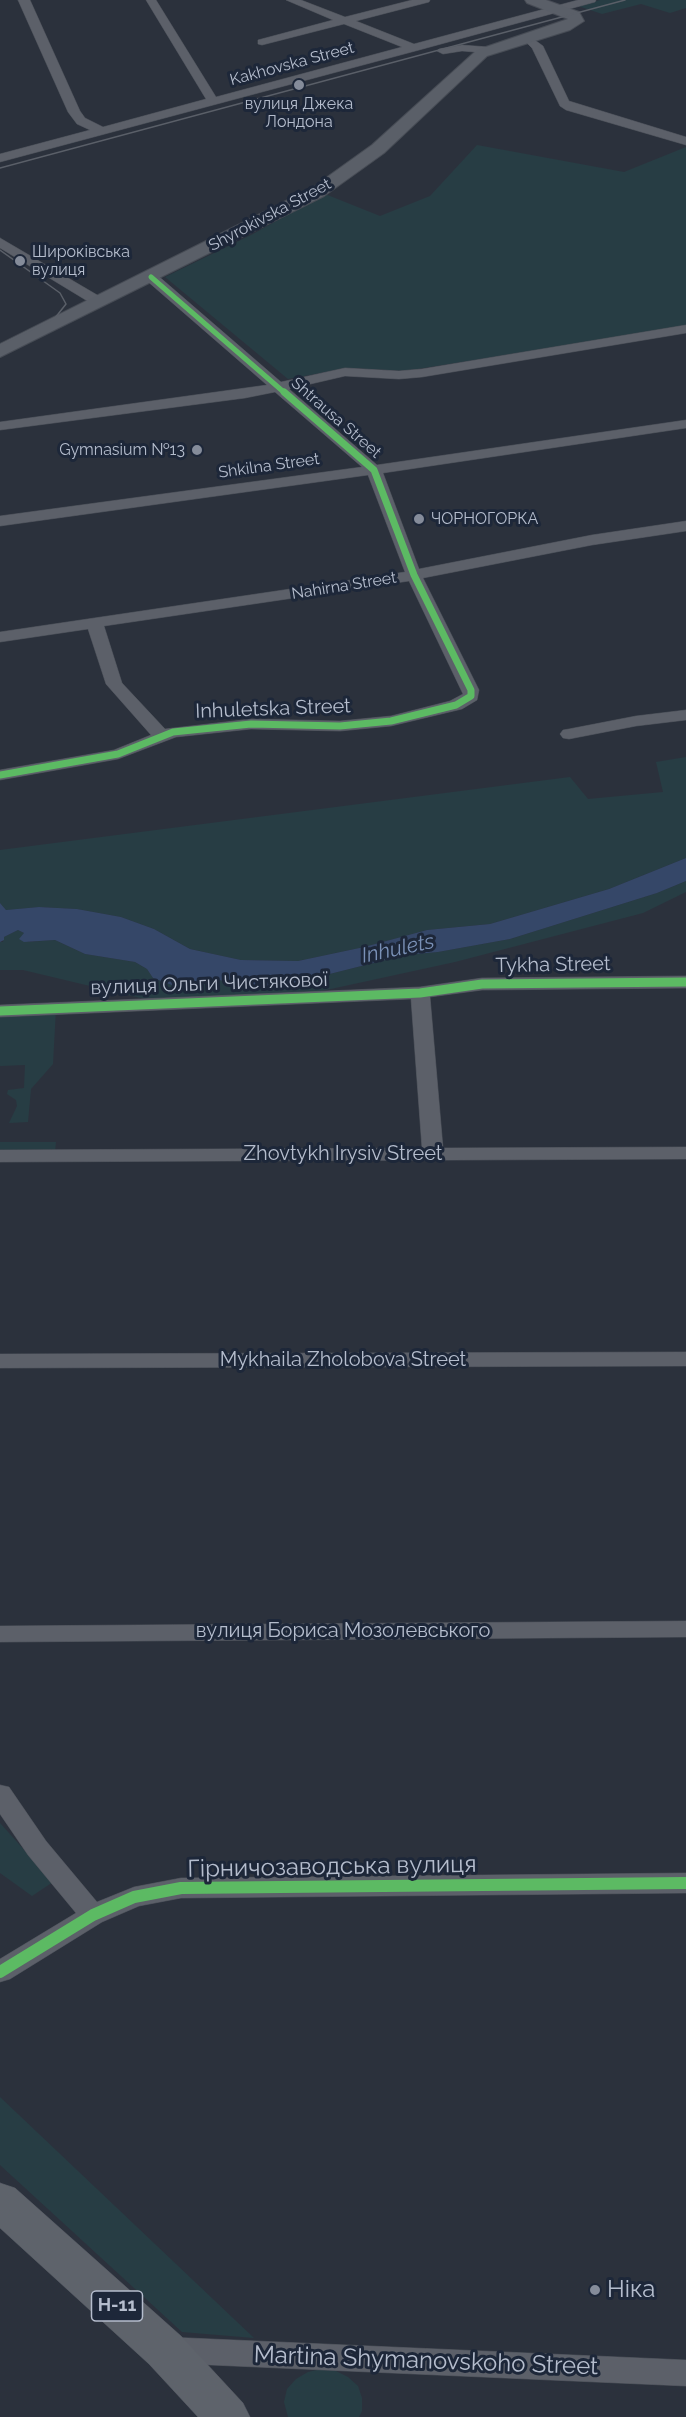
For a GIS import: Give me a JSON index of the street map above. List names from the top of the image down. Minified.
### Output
{"streets":{"main road":["Shyrokivska Street","Н-11"],"street":["Kakhovska Street","Shtrausa Street","Shkilna Street","Nahirna Street","Inhuletska Street","Tykha Street","вулиця Ольги Чистякової","Zhovtykh Irysiv Street","Mykhaila Zholobova Street","вулиця Бориса Мозолевського","Гірничозаводська вулиця","Martina Shymanovskoho Street"]},"crossings":[["Kakhovska Street","Shyrokivska Street"],["Shyrokivska Street","Shtrausa Street"],["Shtrausa Street","Shkilna Street"],["Shtrausa Street","Nahirna Street"],["Shtrausa Street","Inhuletska Street"],["Tykha Street","вулиця Ольги Чистякової"],["Н-11","Martina Shymanovskoho Street"]],"water":["Inhulets"],"places":["вулиця Джека Лондона","Широківська вулиця","Gymnasium №13","ЧОРНОГОРКА","Ніка"]}
